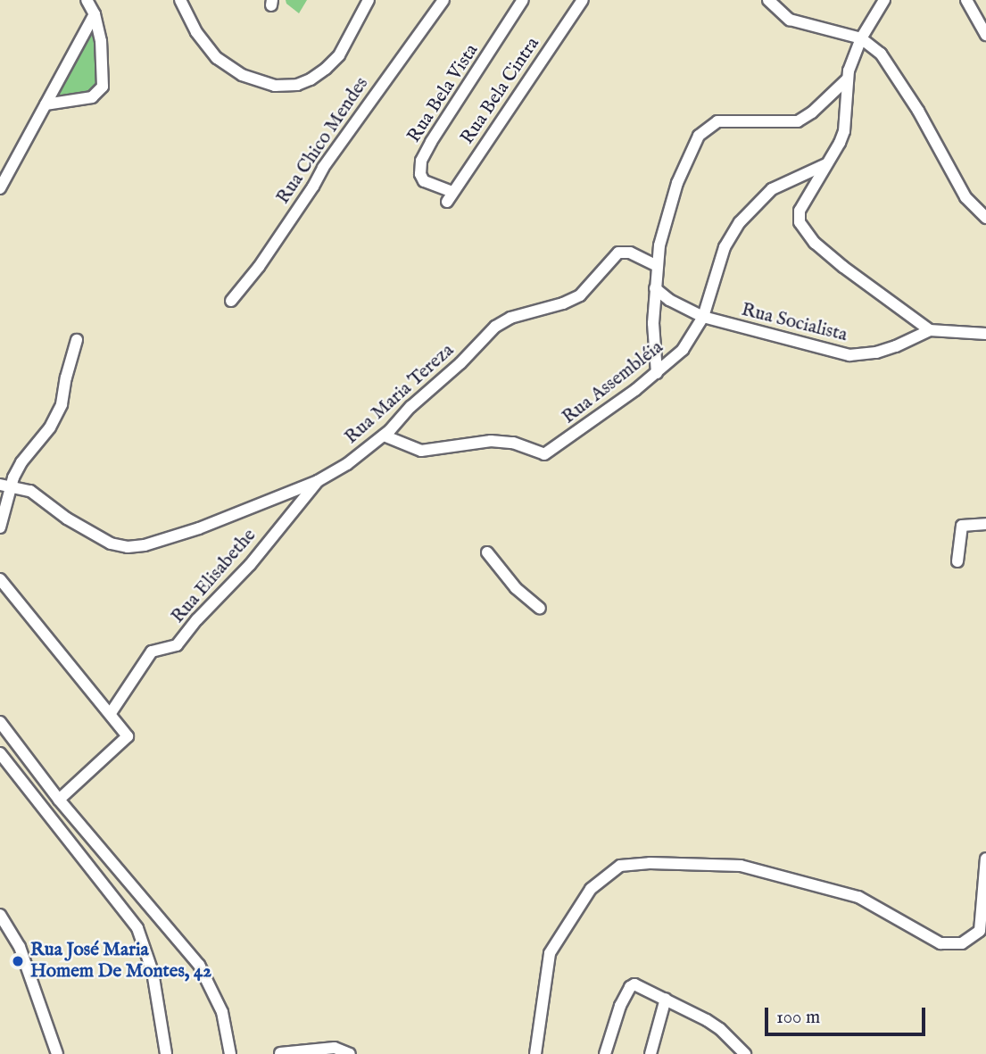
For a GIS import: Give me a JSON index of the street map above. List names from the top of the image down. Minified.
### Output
{"streets":{"street":["Rua Bela Cintra","Rua Bela Vista","Rua Chico Mendes","Rua Socialista","Rua Assembléia","Rua Maria Tereza","Rua Elisabethe"]},"crossings":[["Rua Bela Cintra","Rua Bela Vista"],["Rua Socialista","Rua Assembléia"],["Rua Assembléia","Rua Maria Tereza"],["Rua Maria Tereza","Rua Elisabethe"]],"places":["Rua José Maria Homem De Montes, 42"],"scale_bar":"100 m"}
